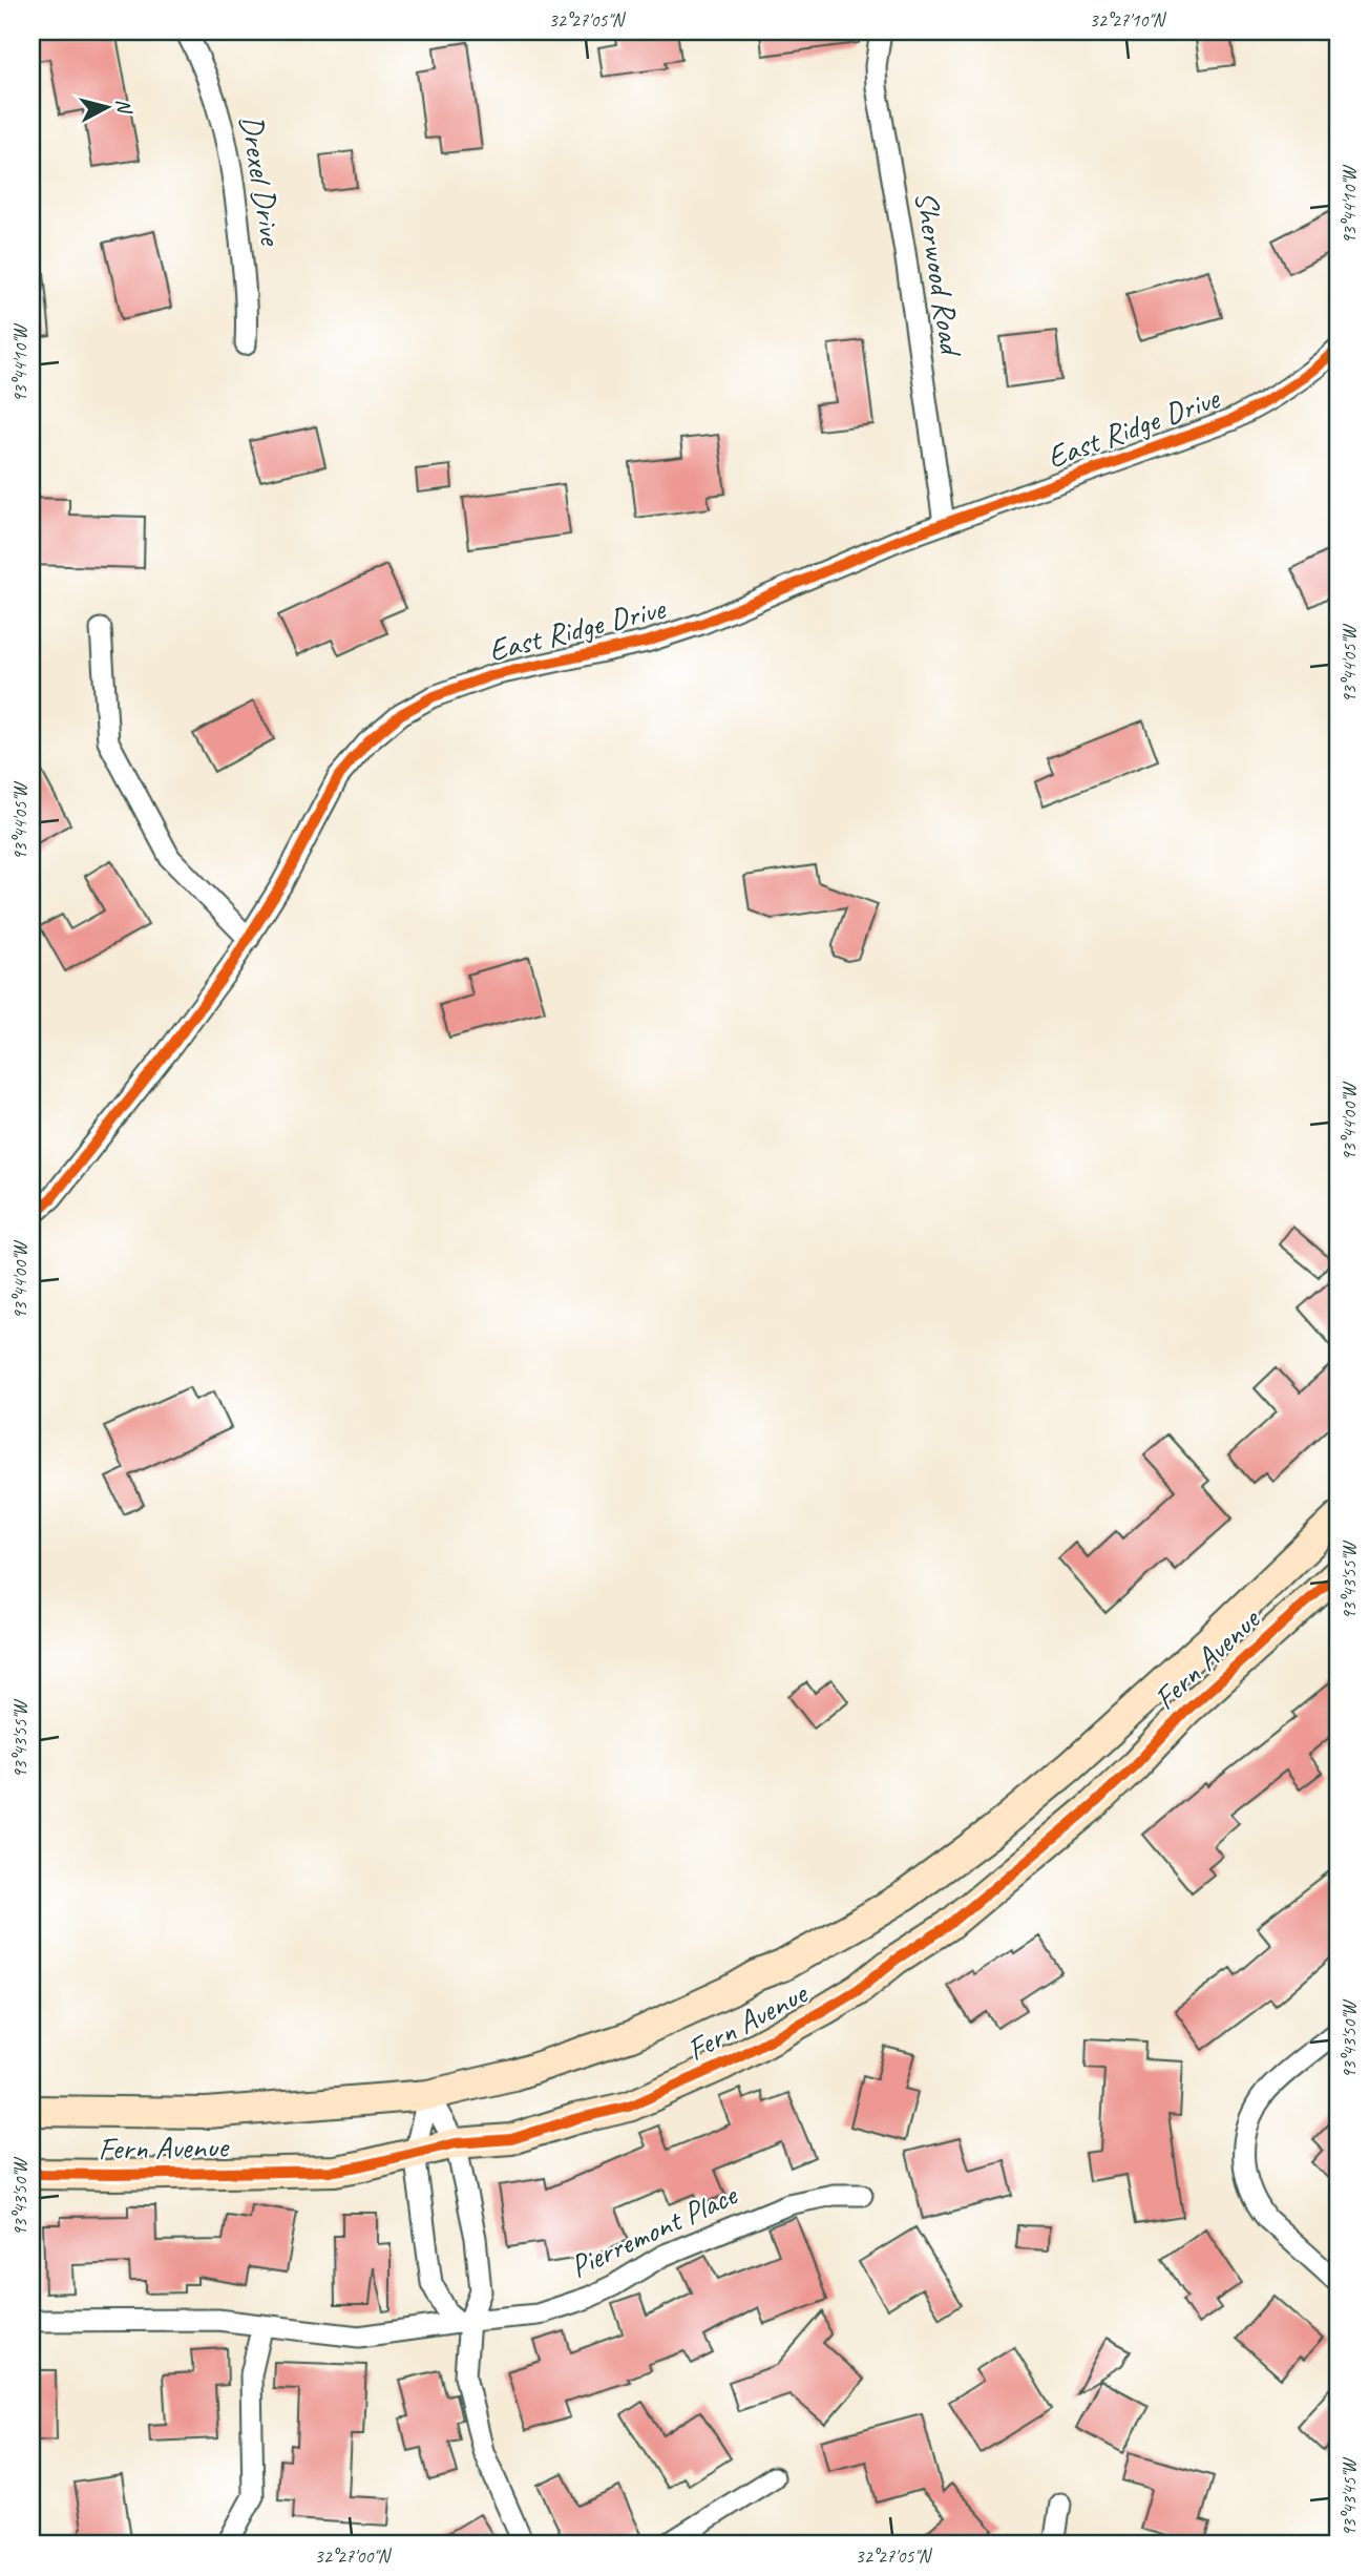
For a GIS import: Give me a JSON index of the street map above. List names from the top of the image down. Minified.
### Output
{"streets":{"street":["Drexel Drive","Sherwood Road","East Ridge Drive","Fern Avenue","Pierremont Place"]},"crossings":[["Sherwood Road","East Ridge Drive"]],"north":"right","coordinates":["32°27'05\"N","32°27'10\"N","93°44'10\"W","93°44'05\"W","93°44'00\"W","93°43'55\"W","93°43'50\"W","93°43'45\"W","32°27'00\"N"]}
